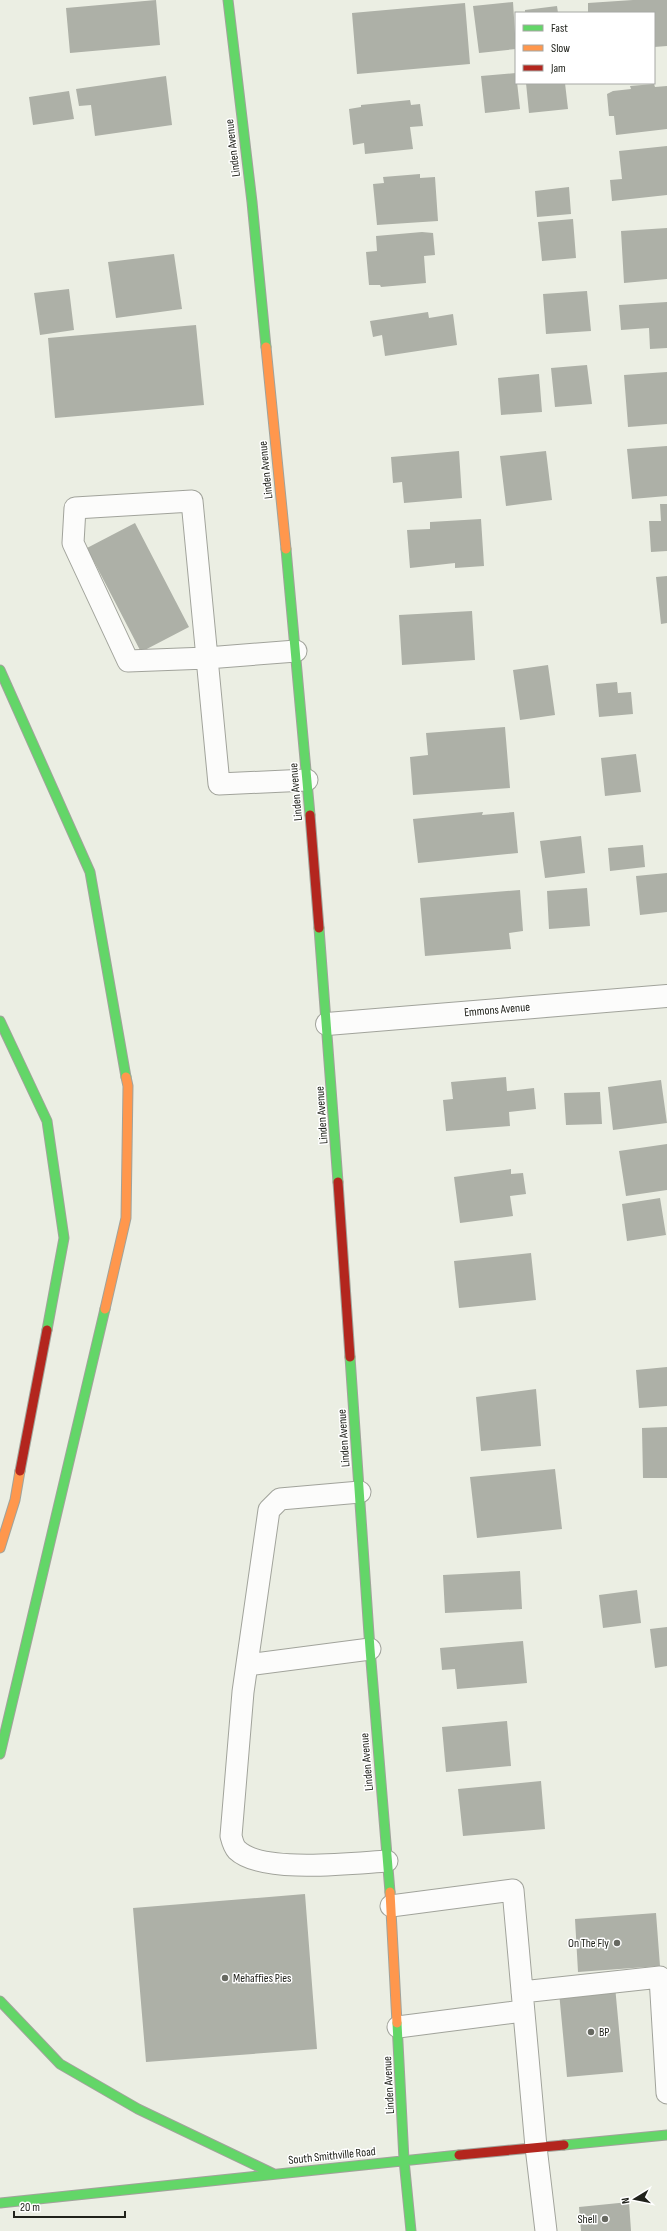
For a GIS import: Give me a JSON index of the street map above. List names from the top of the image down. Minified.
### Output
{"streets":{"main road":["Linden Avenue","South Smithville Road"],"street":["Emmons Avenue"]},"crossings":[["Linden Avenue","Emmons Avenue"],["Linden Avenue","South Smithville Road"]],"places":["On The Fly","Mehaffies Pies","BP","Shell"],"legend":["Fast","Slow","Jam"],"scale_bar":"20 m","north":"left"}
